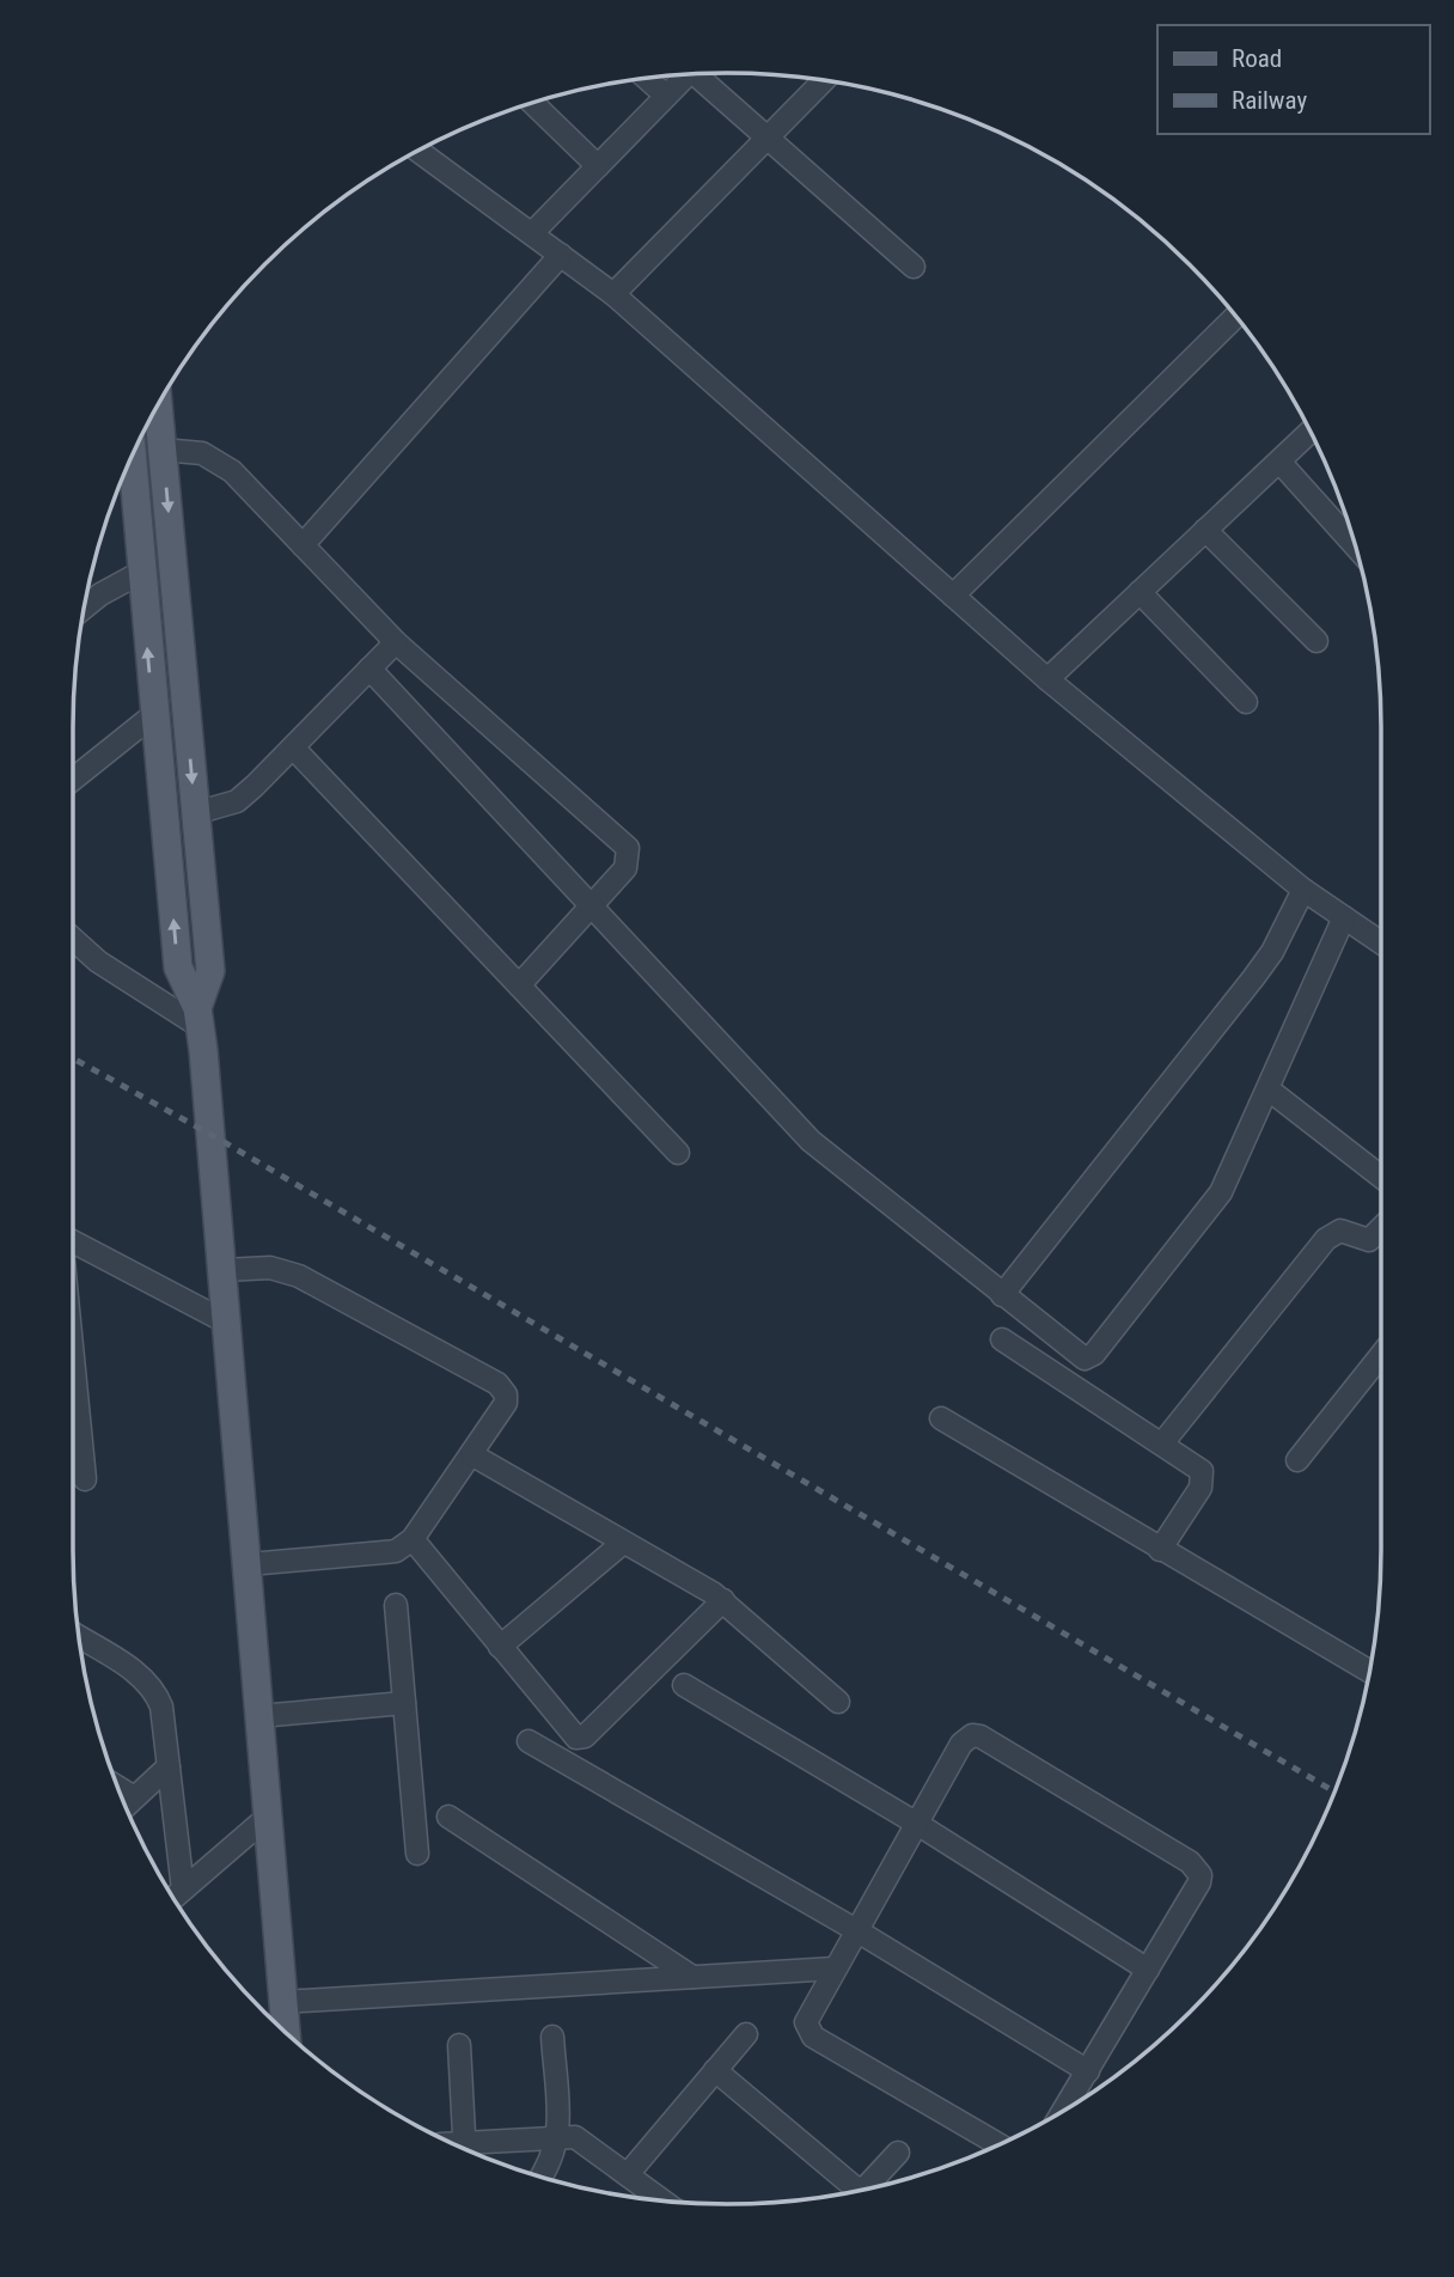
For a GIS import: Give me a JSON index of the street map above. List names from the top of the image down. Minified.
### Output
{"legend":["Road","Railway"]}
